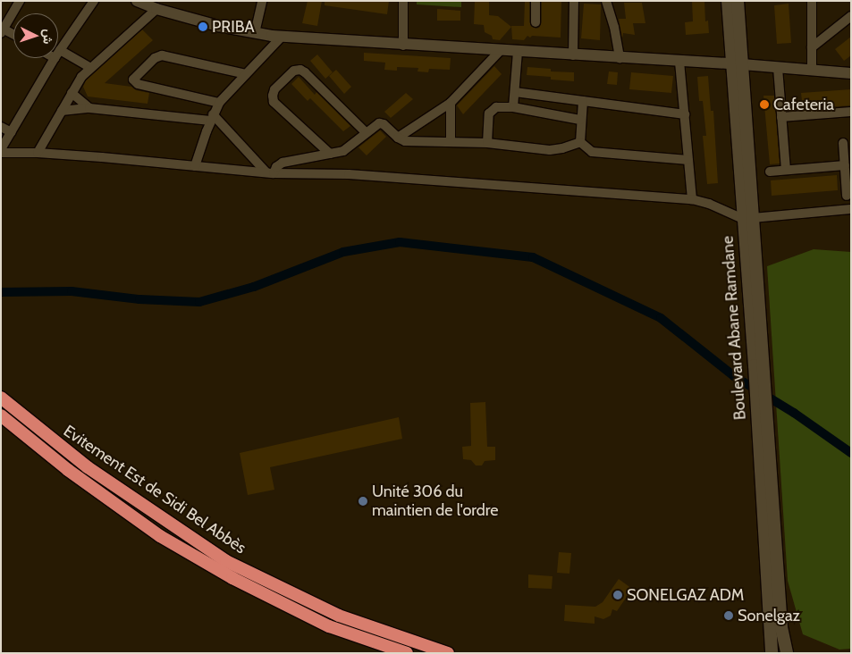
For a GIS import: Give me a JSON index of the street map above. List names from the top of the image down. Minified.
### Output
{"streets":{"highway":["Evitement Est de Sidi Bel Abbès"],"main road":["Boulevard Abane Ramdane"]},"places":["PRIBA","Cafeteria","Unité 306 du maintien de l'ordre","SONELGAZ ADM","Sonelgaz"],"north":"right"}
